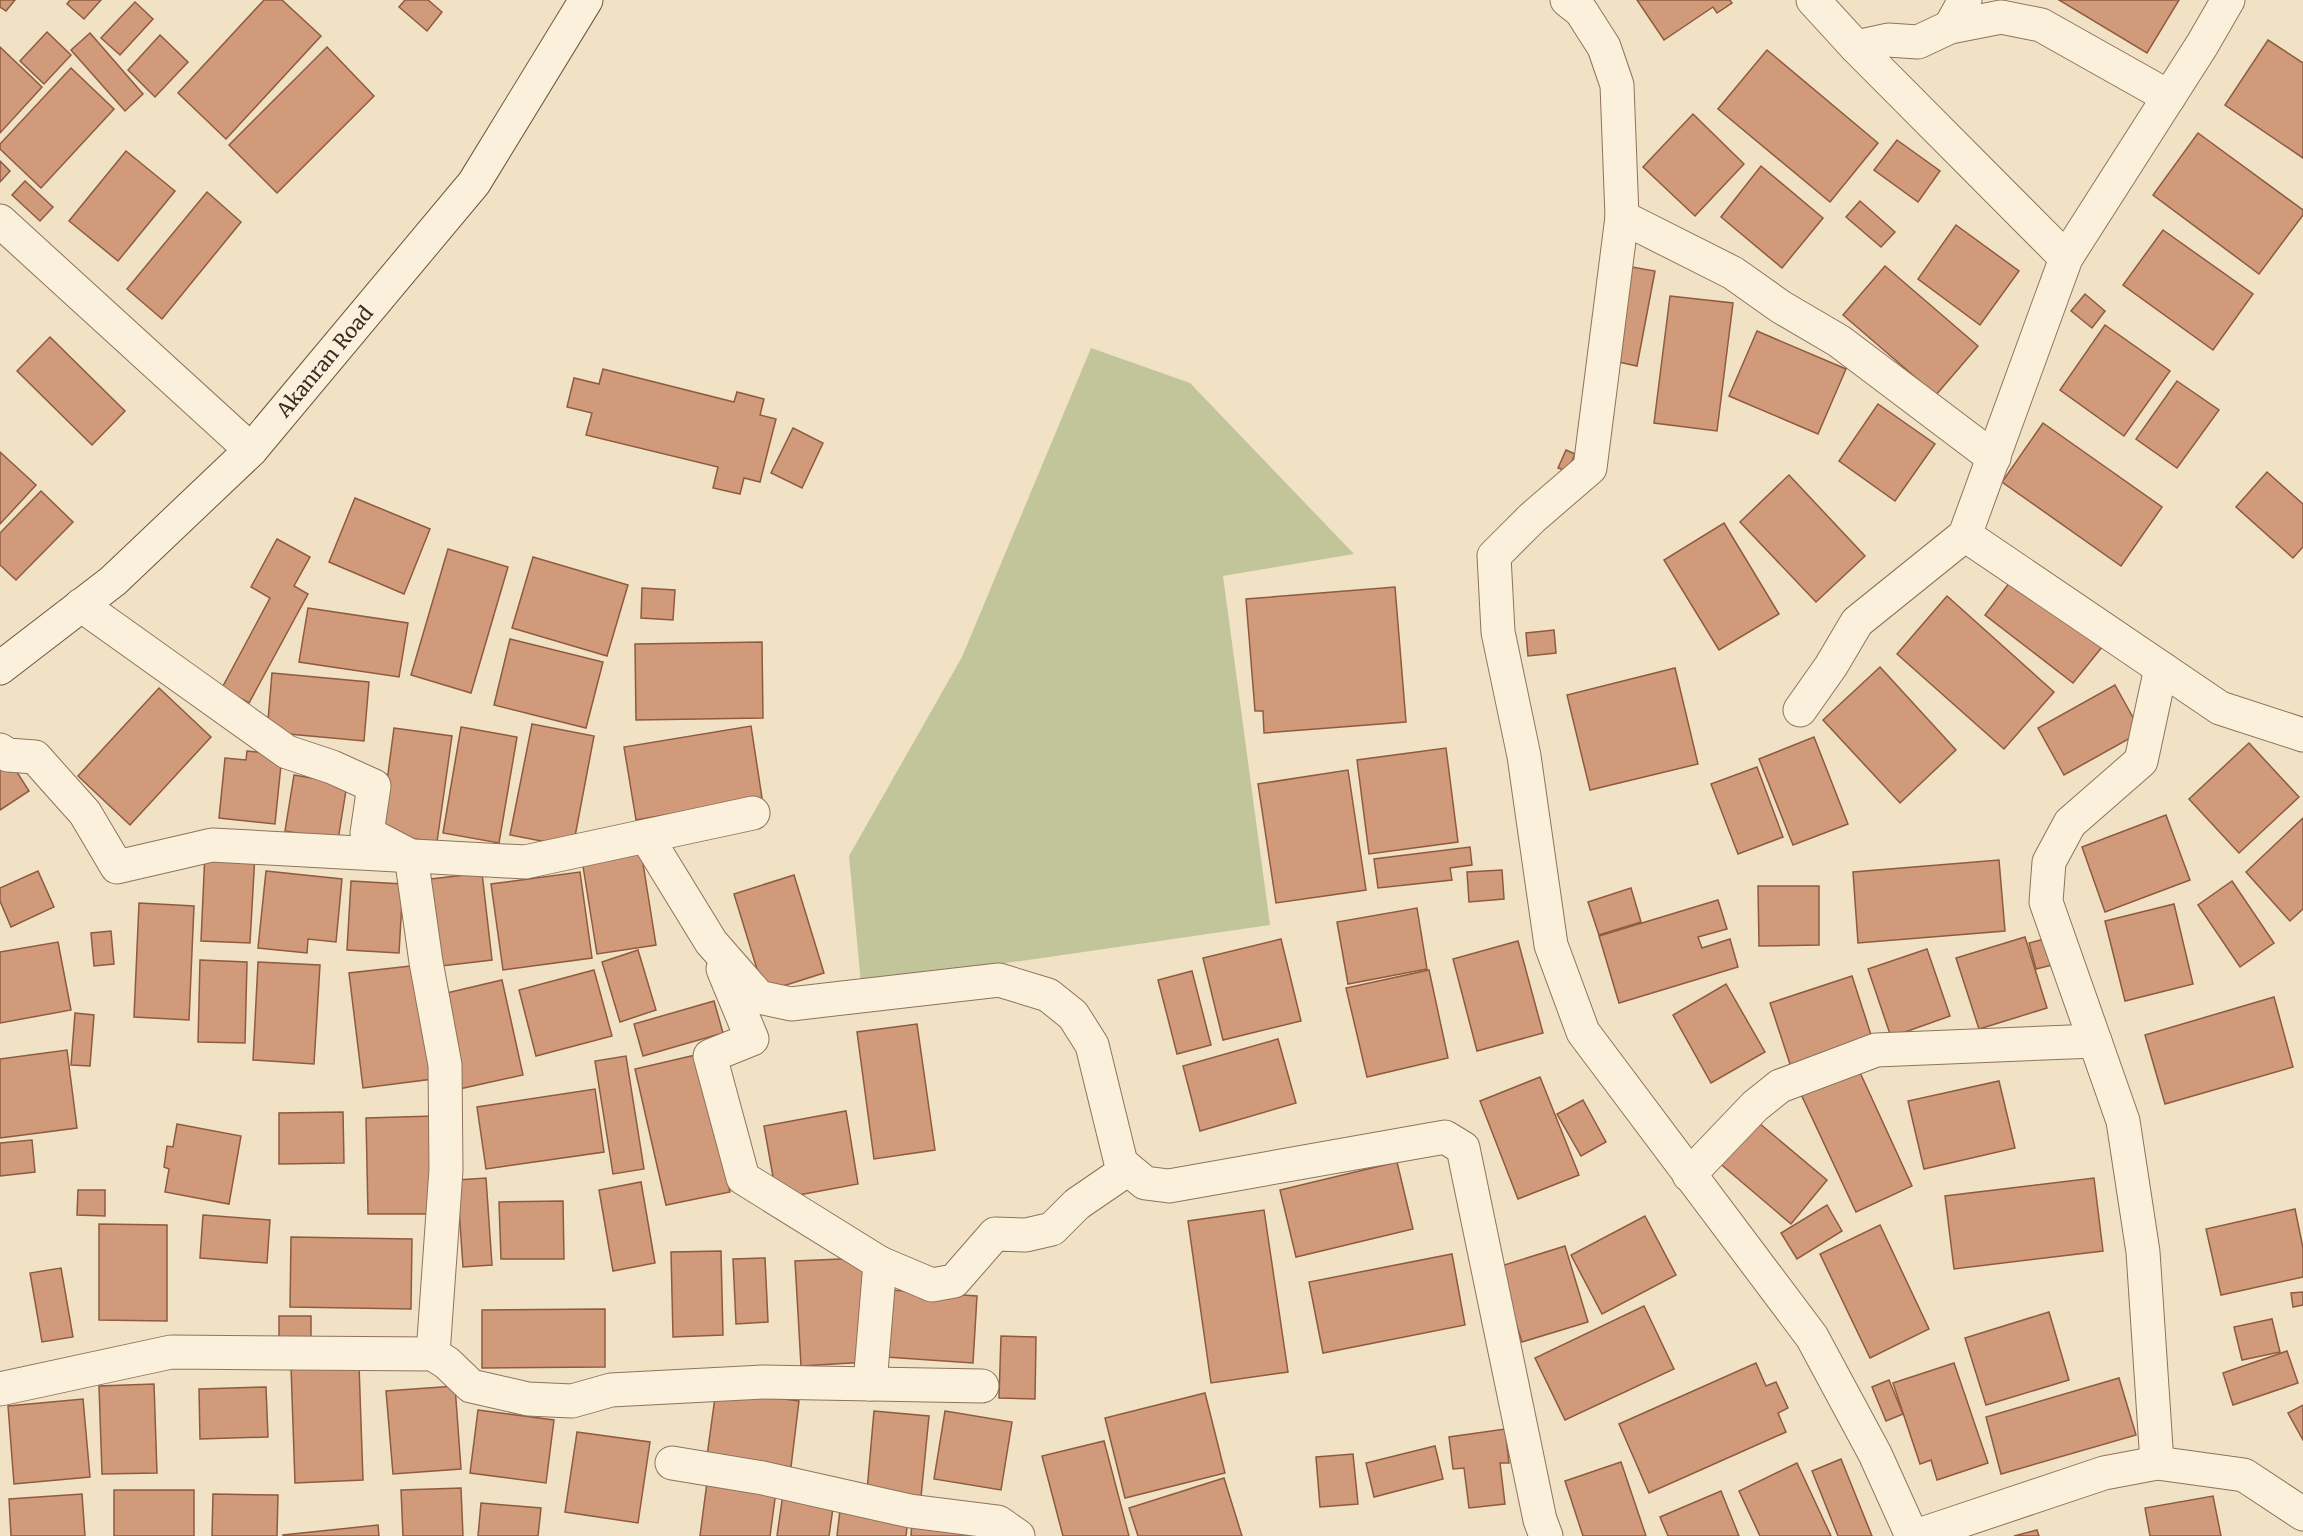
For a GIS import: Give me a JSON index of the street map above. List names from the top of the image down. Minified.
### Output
{"streets":{"street":["Akanran Road"]}}
